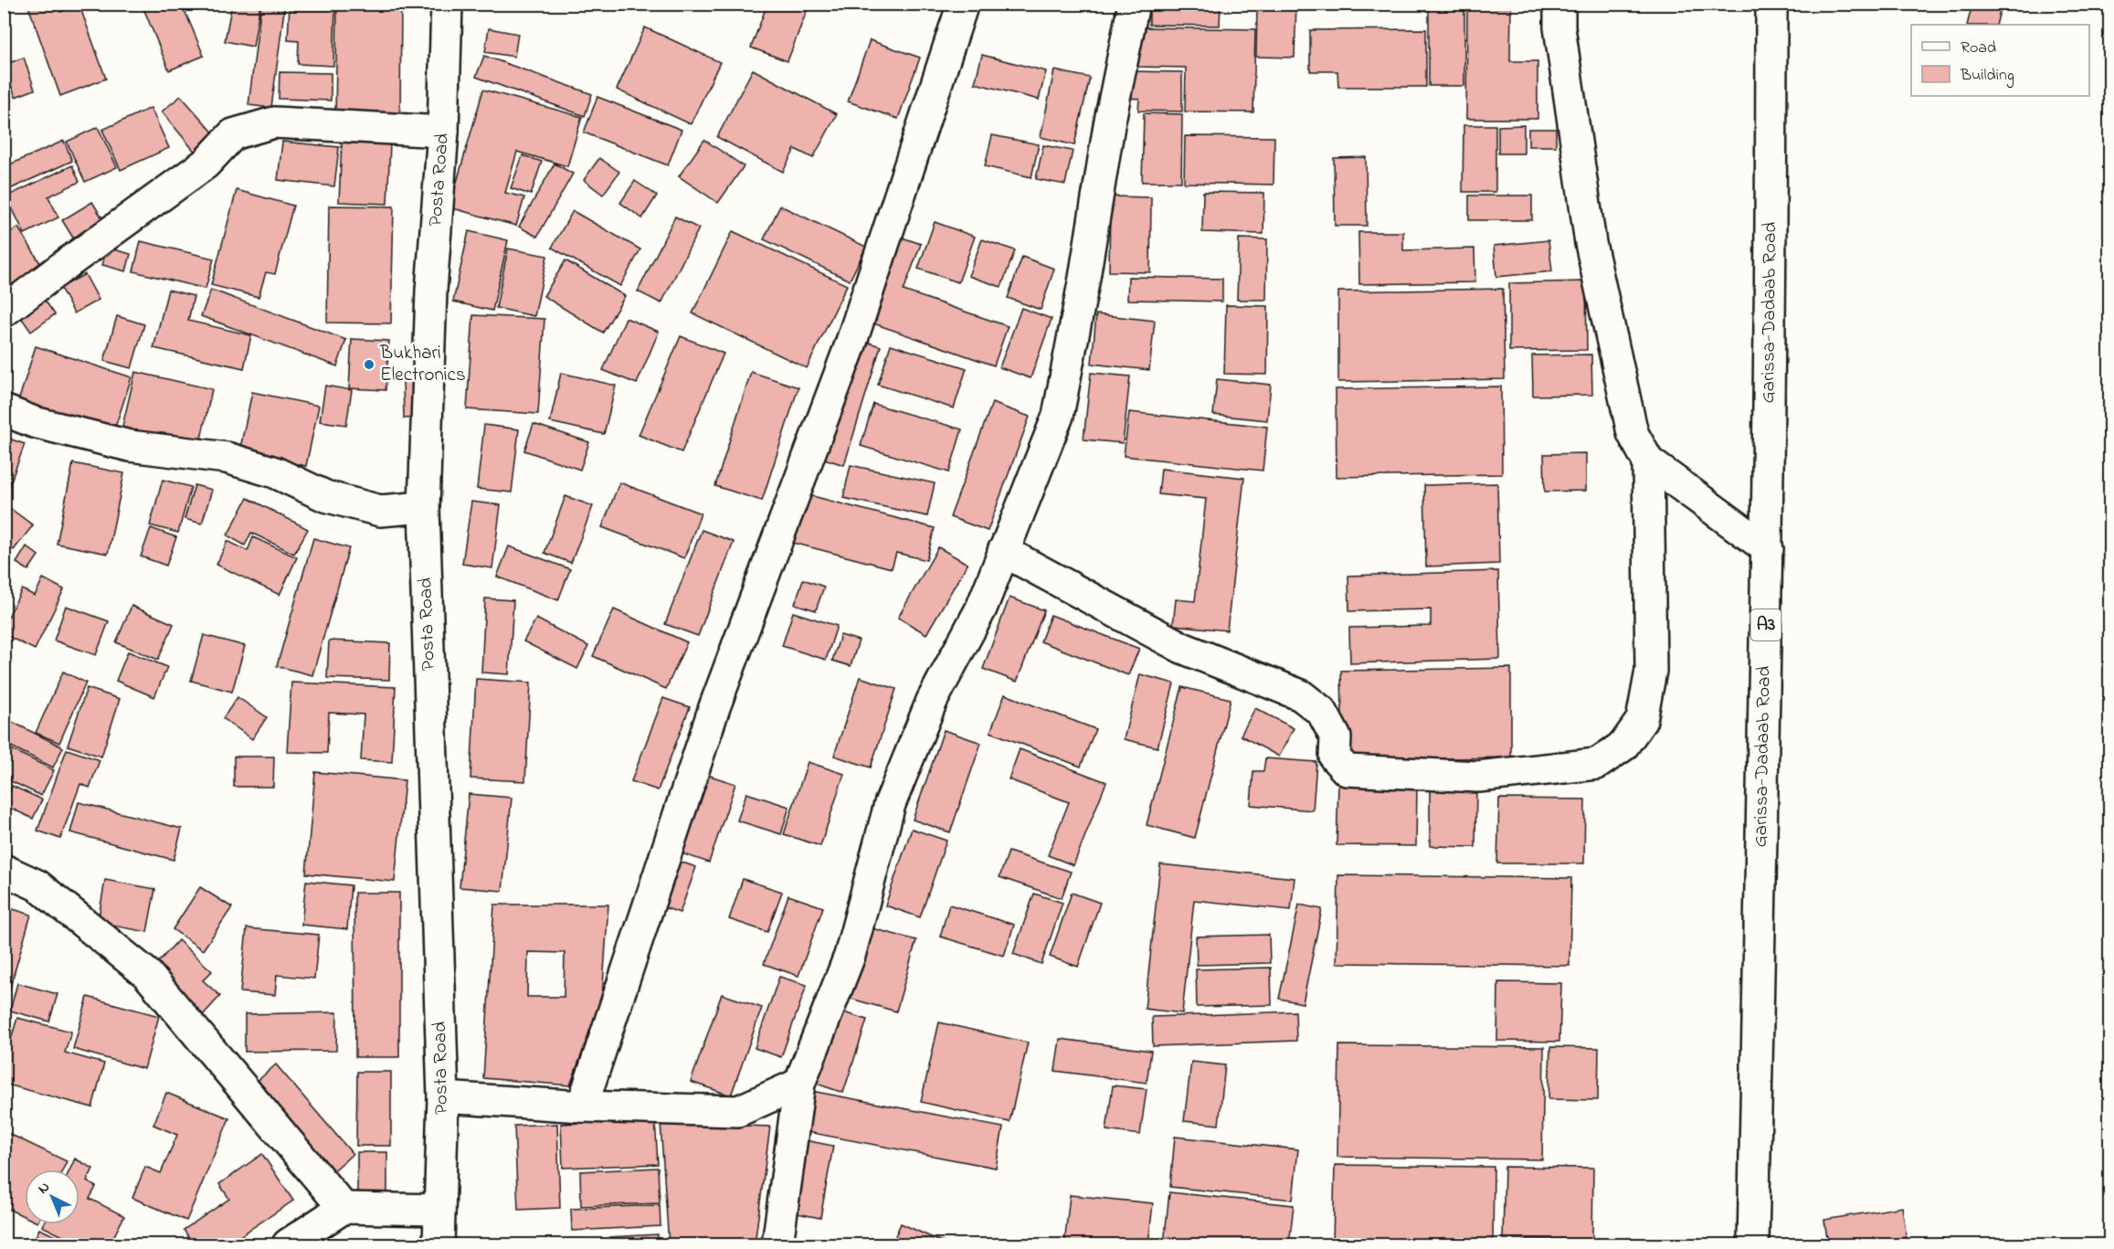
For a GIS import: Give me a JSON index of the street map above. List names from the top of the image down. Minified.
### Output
{"streets":{"main road":["Posta Road","Garissa-Dadaab Road","A3"]},"places":["Bukhari Electronics"],"legend":["Road","Building"],"north":"top left"}
